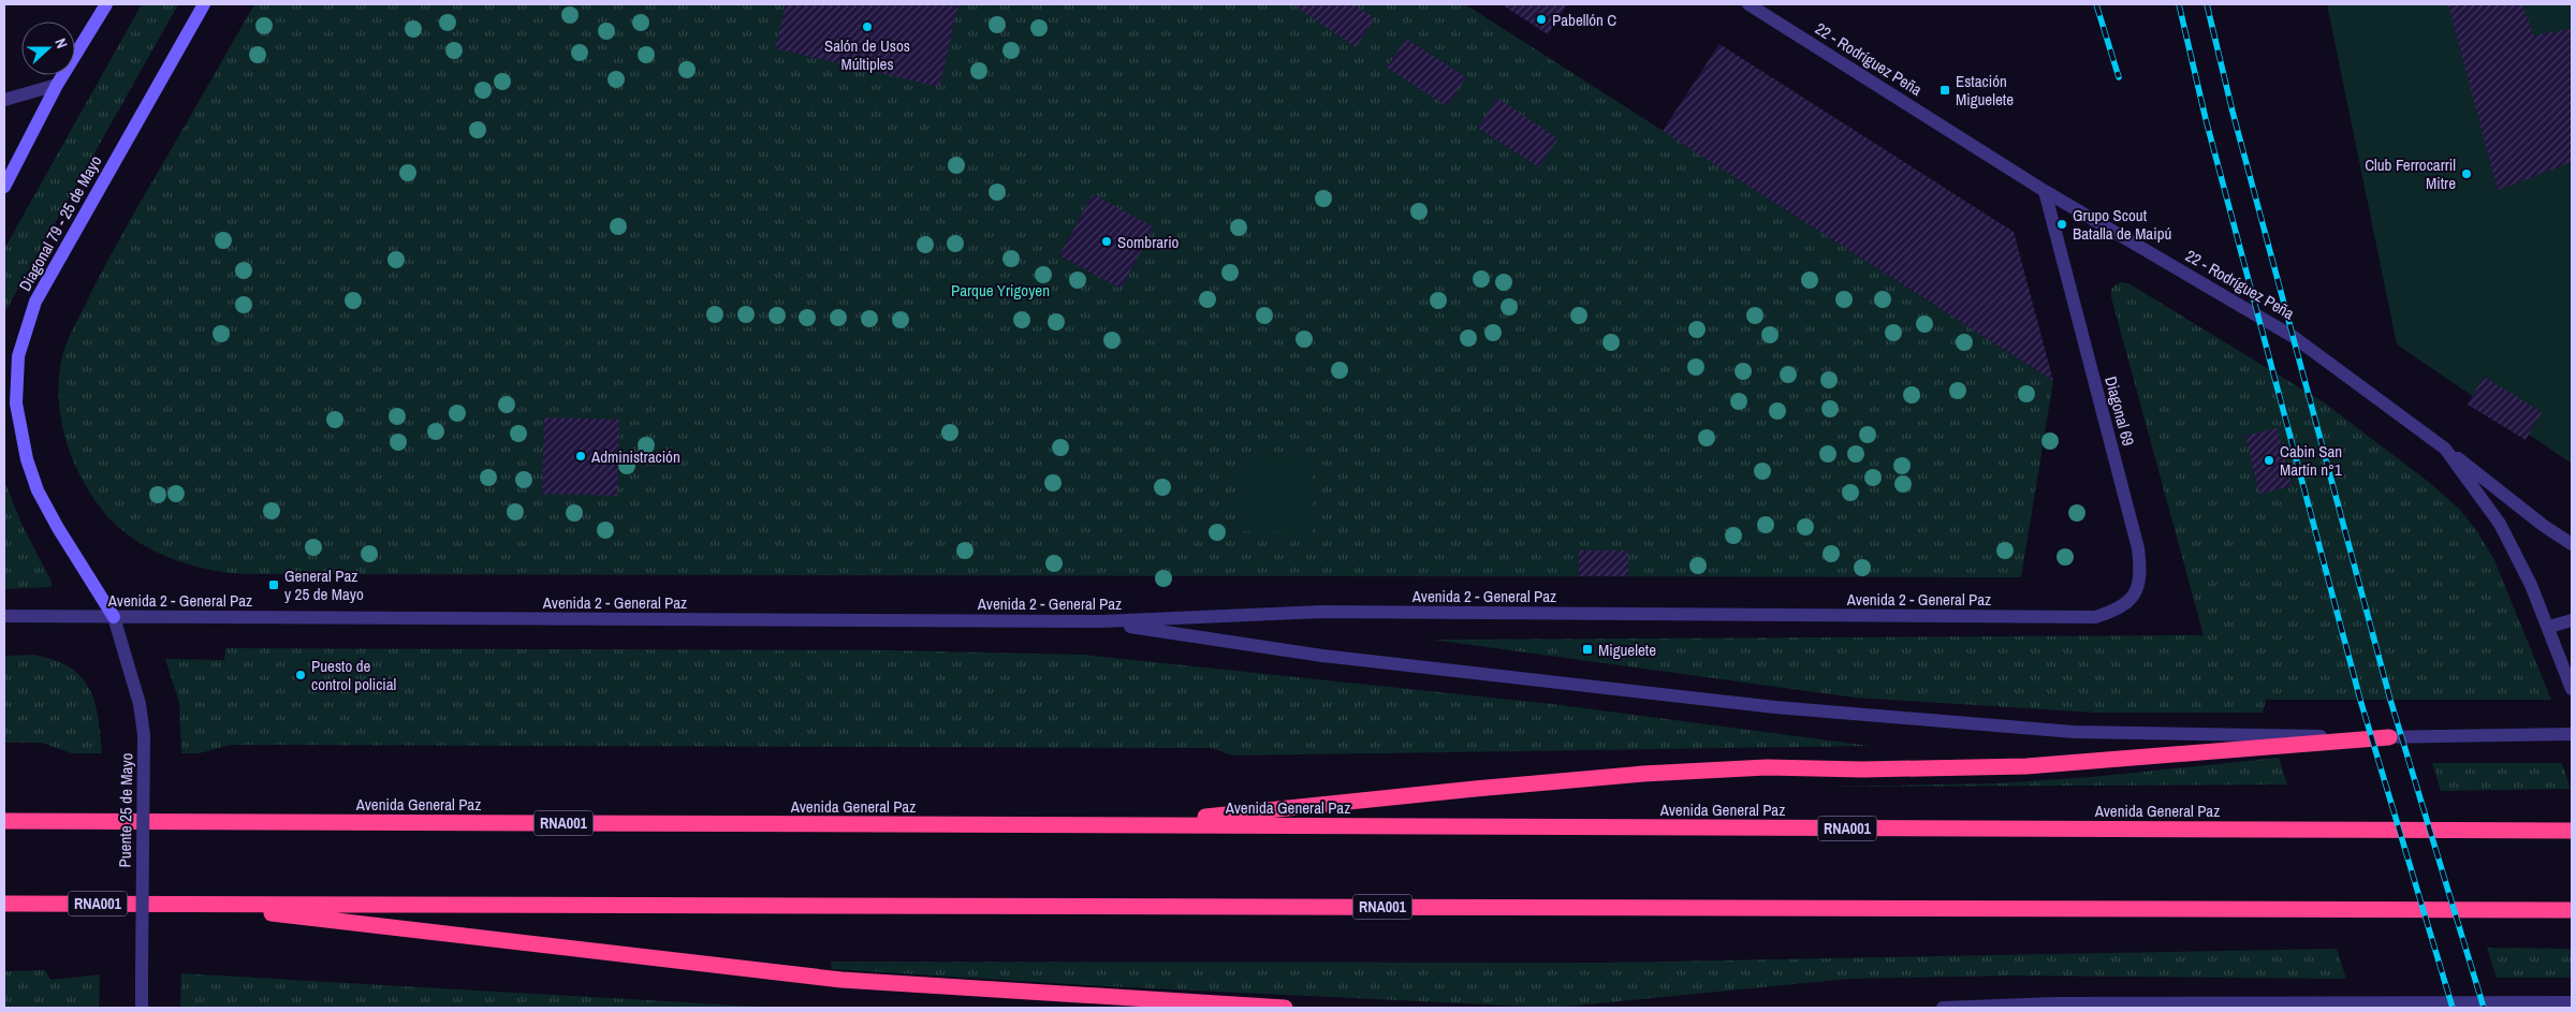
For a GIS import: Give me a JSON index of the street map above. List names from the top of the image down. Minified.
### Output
{"streets":{"highway":["Avenida General Paz","RNA001"],"main road":["Diagonal 79 - 25 de Mayo"],"street":["22 - Rodríguez Peña","Diagonal 69","Avenida 2 - General Paz","Puente 25 de Mayo"]},"crossings":[["22 - Rodríguez Peña","Diagonal 69"],["Diagonal 79 - 25 de Mayo","Avenida 2 - General Paz"],["Diagonal 79 - 25 de Mayo","Puente 25 de Mayo"],["Diagonal 69","Avenida 2 - General Paz"],["Avenida 2 - General Paz","Puente 25 de Mayo"]],"parks":["Parque Yrigoyen"],"places":{"other":["Pabellón C","Salón de Usos Múltiples","Club Ferrocarril Mitre","Grupo Scout Batalla de Maipú","Sombrario","Administración","Cabin San Martín n°1","Puesto de control policial"],"transit":["Estación Miguelete","General Paz y 25 de Mayo","Miguelete"]},"north":"right"}
